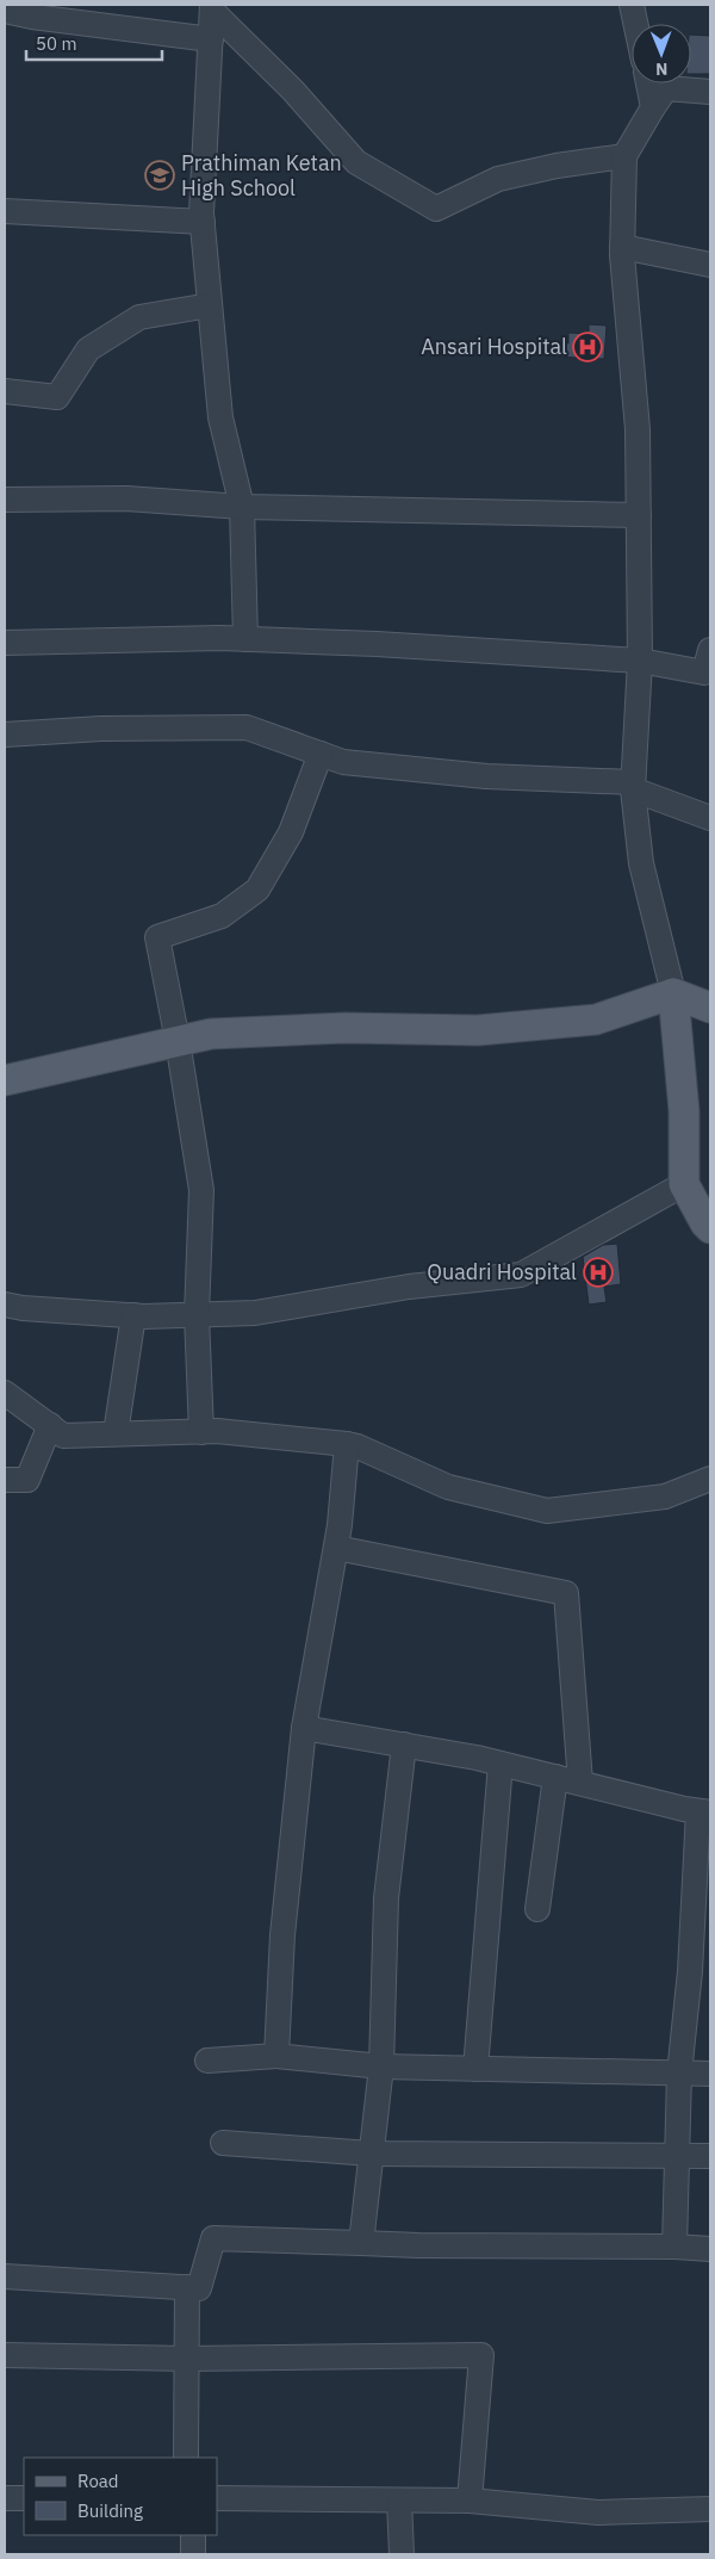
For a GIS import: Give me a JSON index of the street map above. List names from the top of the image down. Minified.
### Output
{"places":{"school or university":["Prathiman Ketan High School"],"hospital":["Ansari Hospital","Quadri Hospital"]},"legend":["Road","Building"],"scale_bar":"50 m","north":"bottom"}
